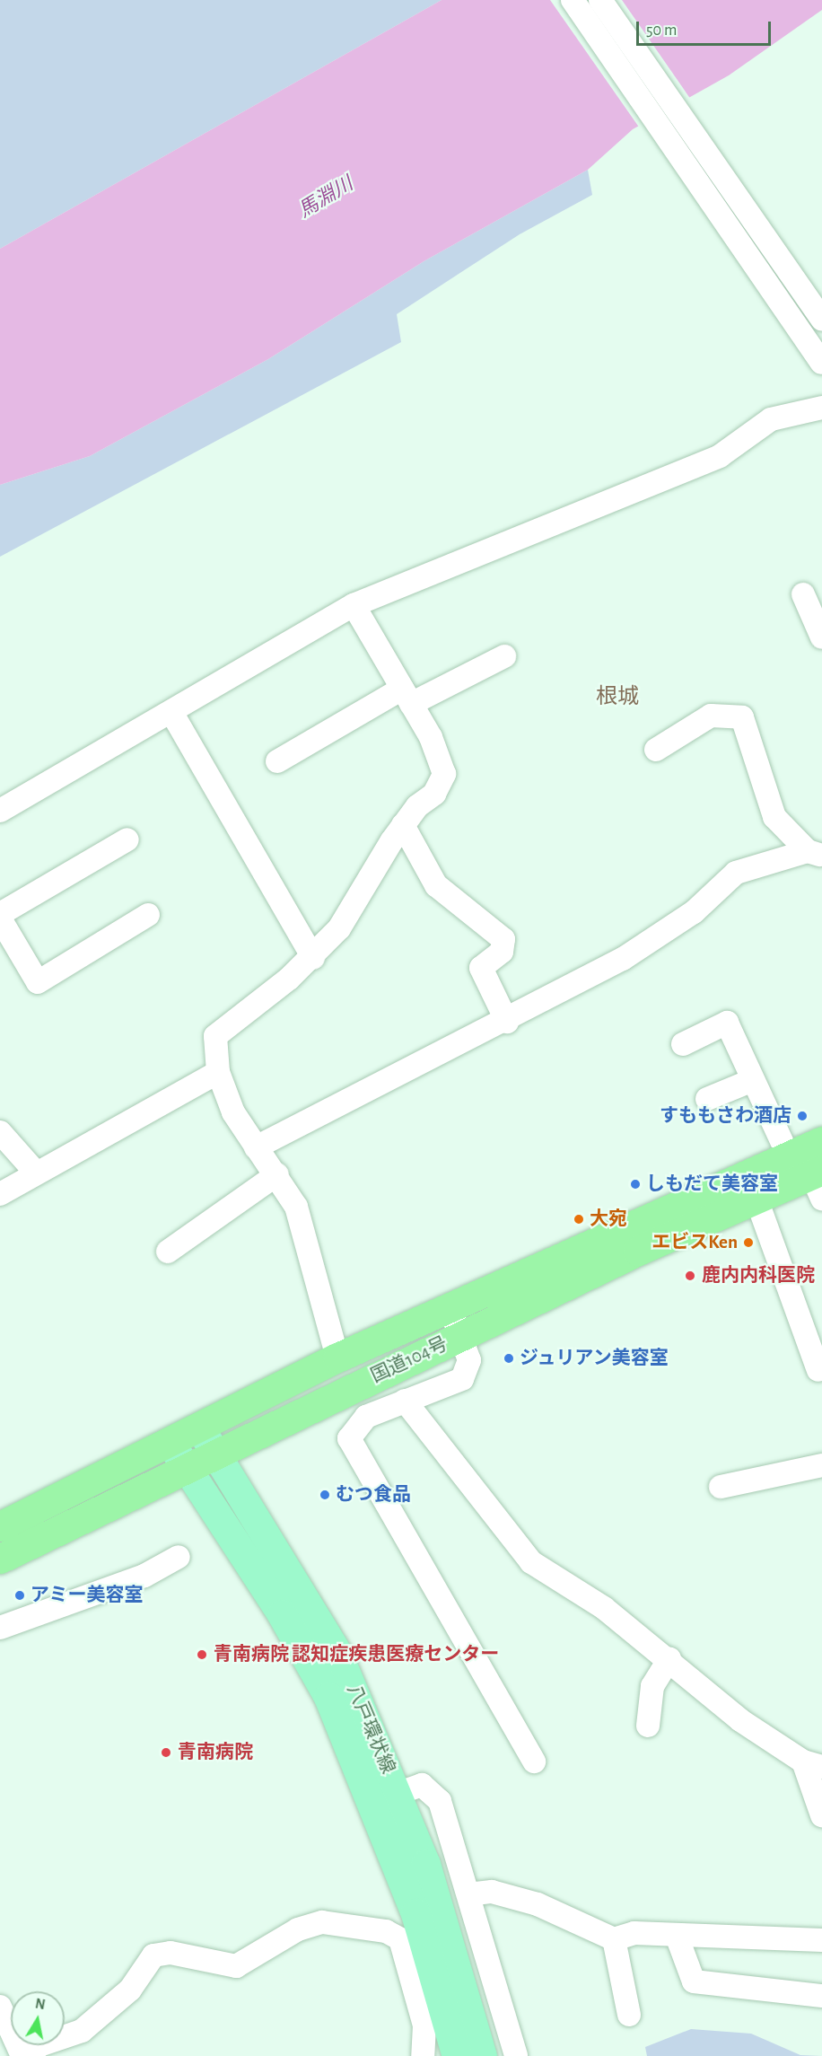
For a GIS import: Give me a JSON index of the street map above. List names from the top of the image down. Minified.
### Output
{"streets":{"highway":["国道104号"],"main road":["八戸環状線"]},"crossings":[["国道104号","八戸環状線"]],"districts":["根城"],"water":["馬淵川"],"places":["すももさわ酒店","しもだて美容室","大宛","エビスKen","鹿内内科医院","ジュリアン美容室","むつ食品","アミー美容室","青南病院 認知症疾患医療センター","青南病院"],"scale_bar":"50 m","north":"top"}
